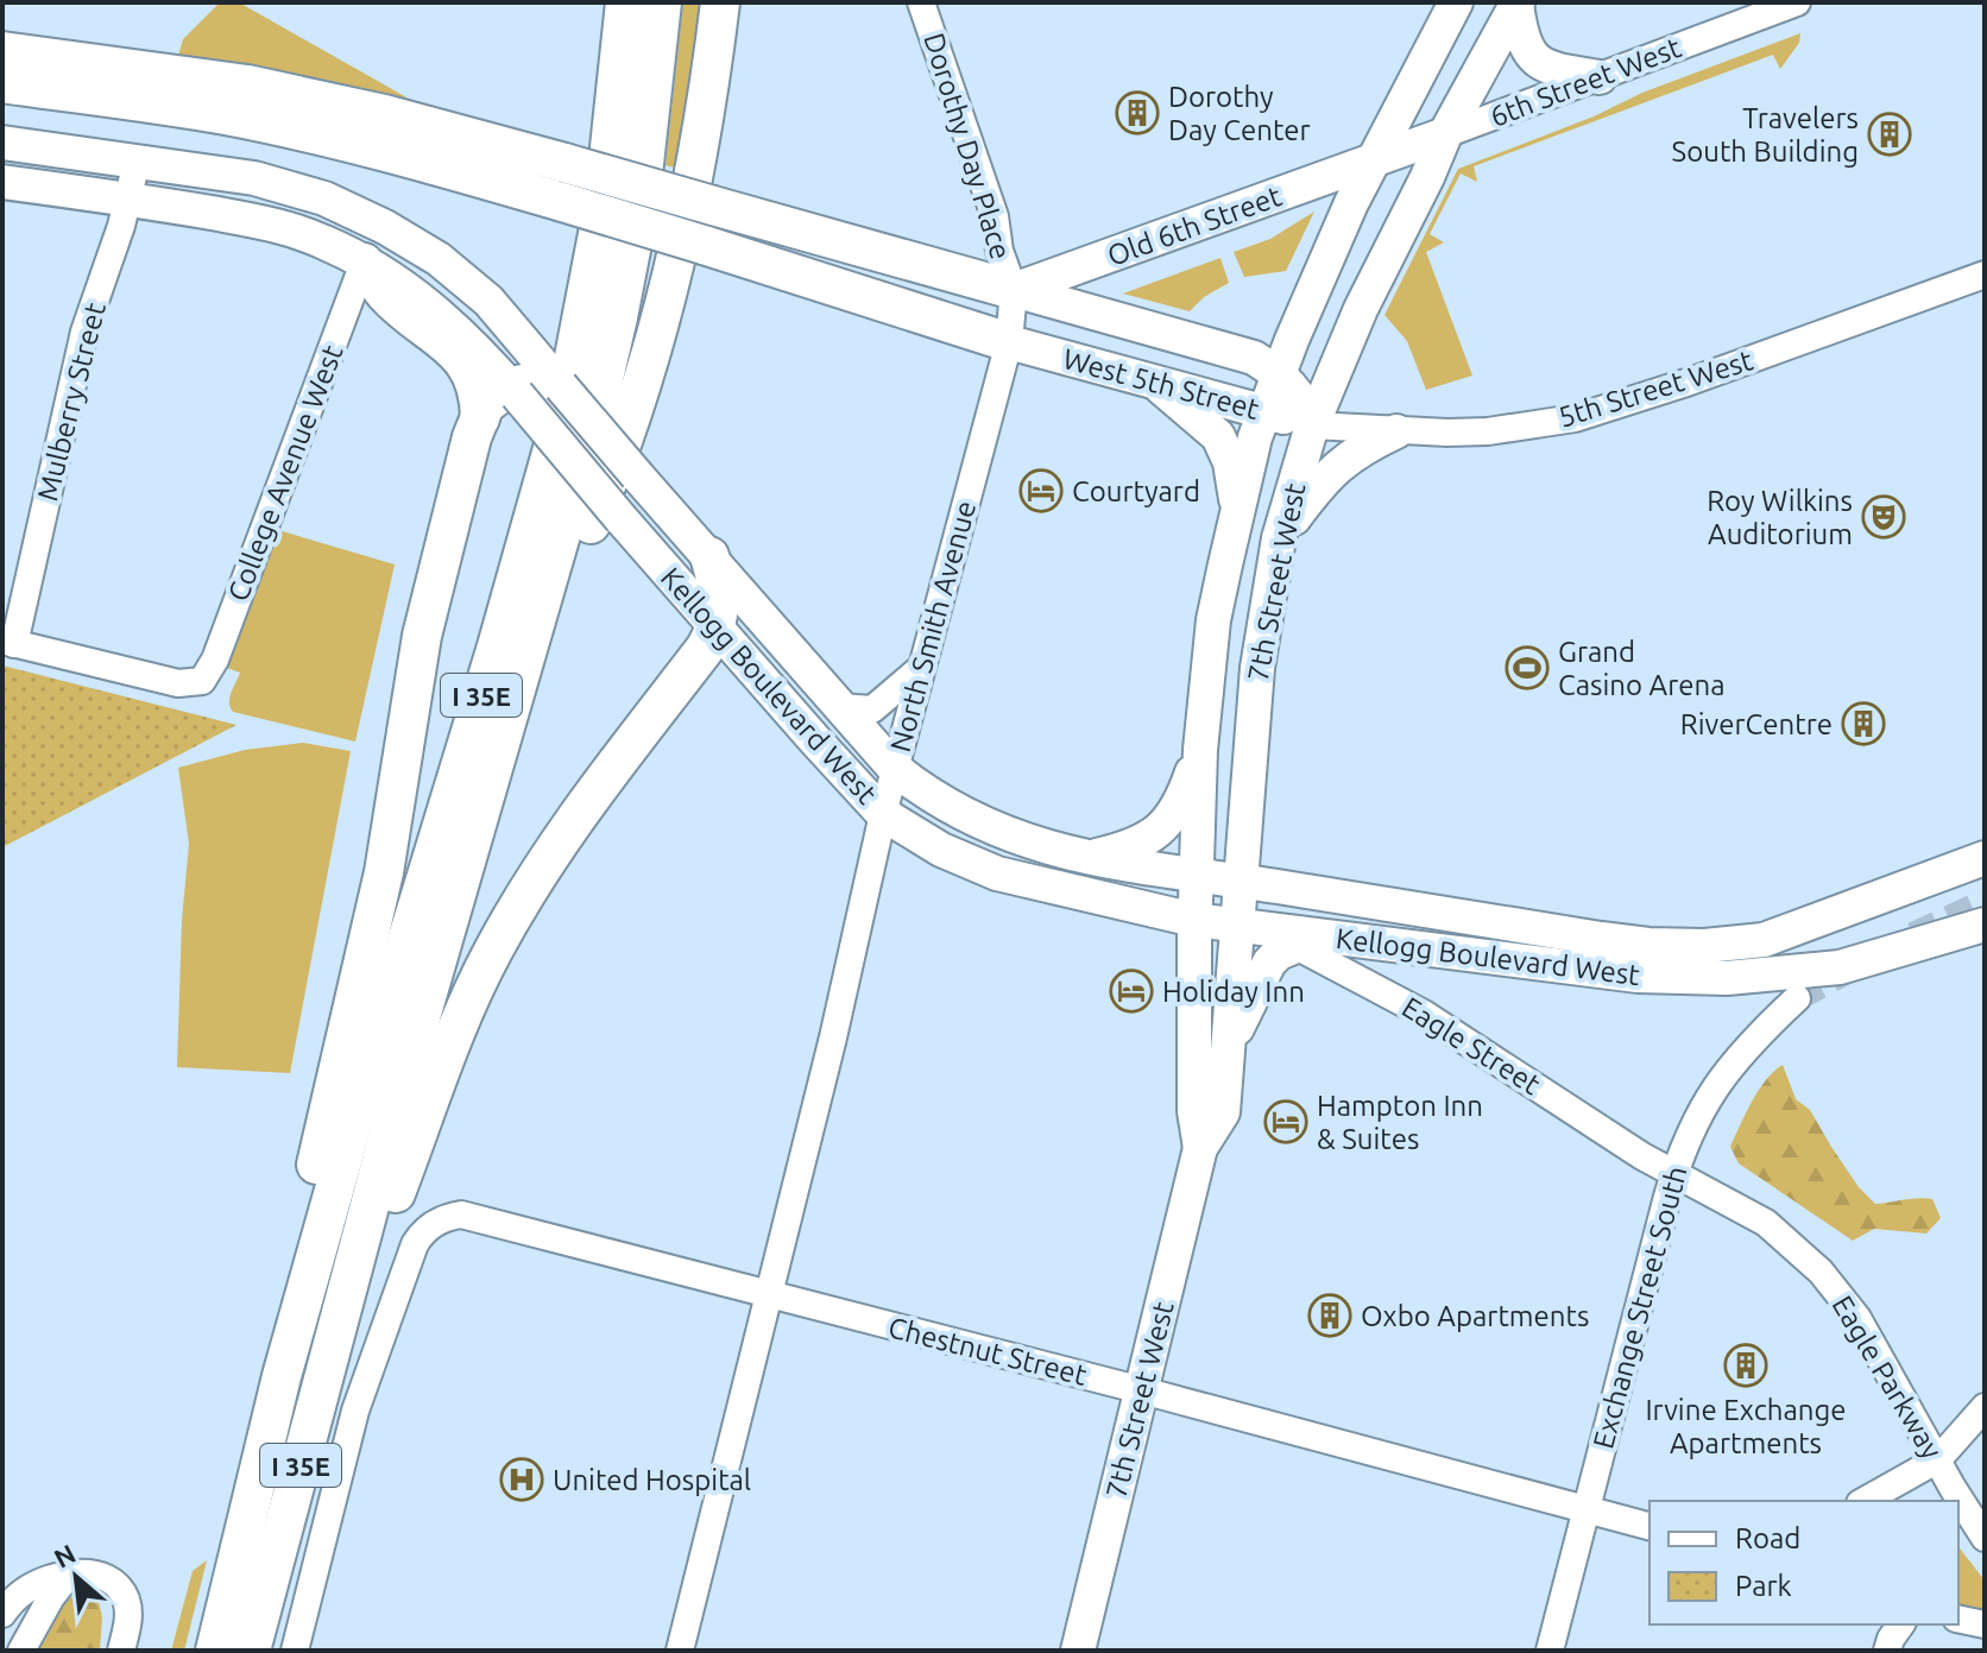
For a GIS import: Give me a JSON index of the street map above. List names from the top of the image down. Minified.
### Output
{"streets":{"highway":["I 35E"],"main road":["6th Street West","Old 6th Street","West 5th Street","7th Street West","Kellogg Boulevard West"],"street":["Dorothy Day Place","5th Street West","Mulberry Street","College Avenue West","North Smith Avenue","Eagle Street","Exchange Street South","Chestnut Street","Eagle Parkway"]},"crossings":[["6th Street West","Old 6th Street"],["6th Street West","7th Street West"],["Dorothy Day Place","Old 6th Street"],["Dorothy Day Place","West 5th Street"],["Dorothy Day Place","North Smith Avenue"],["Old 6th Street","West 5th Street"],["Old 6th Street","7th Street West"],["Old 6th Street","North Smith Avenue"],["West 5th Street","5th Street West"],["West 5th Street","7th Street West"],["West 5th Street","North Smith Avenue"],["5th Street West","7th Street West"],["Mulberry Street","College Avenue West"],["Mulberry Street","Kellogg Boulevard West"],["College Avenue West","Kellogg Boulevard West"],["7th Street West","Kellogg Boulevard West"],["7th Street West","Chestnut Street"],["North Smith Avenue","Kellogg Boulevard West"],["North Smith Avenue","Chestnut Street"],["Kellogg Boulevard West","Eagle Street"],["Eagle Street","Exchange Street South"],["Eagle Street","Eagle Parkway"],["Exchange Street South","Chestnut Street"],["Exchange Street South","Eagle Parkway"]],"places":{"building":["Dorothy Day Center","Travelers South Building","RiverCentre","Oxbo Apartments","Irvine Exchange Apartments"],"hotel":["Courtyard","Holiday Inn","Hampton Inn & Suites"],"theatre":["Roy Wilkins Auditorium"],"sports":["Grand Casino Arena"],"hospital":["United Hospital"]},"legend":["Road","Park"],"north":"top left"}
